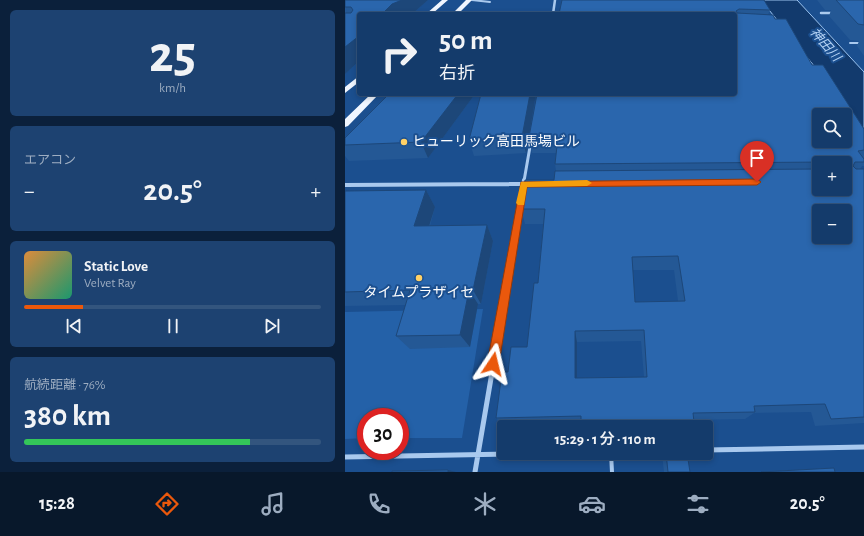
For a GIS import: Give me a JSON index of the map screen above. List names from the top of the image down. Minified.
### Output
{"water":["神田川"],"places":["ヒューリック高田馬場ビル","タイムプラザイセ"],"page":{"tile":[["25","km/h"],"エアコン",["航続距離 · 76%","380 km"]],"turn":["50 m","右折"],"map_buttons":["+","−"],"heat":["−","20.5°","+"],"song":["Static Love","Velvet Ray"],"limit":"30","trip":"15:29 · 1 分 · 110 m","tabs":["15:28","20.5°"]}}
